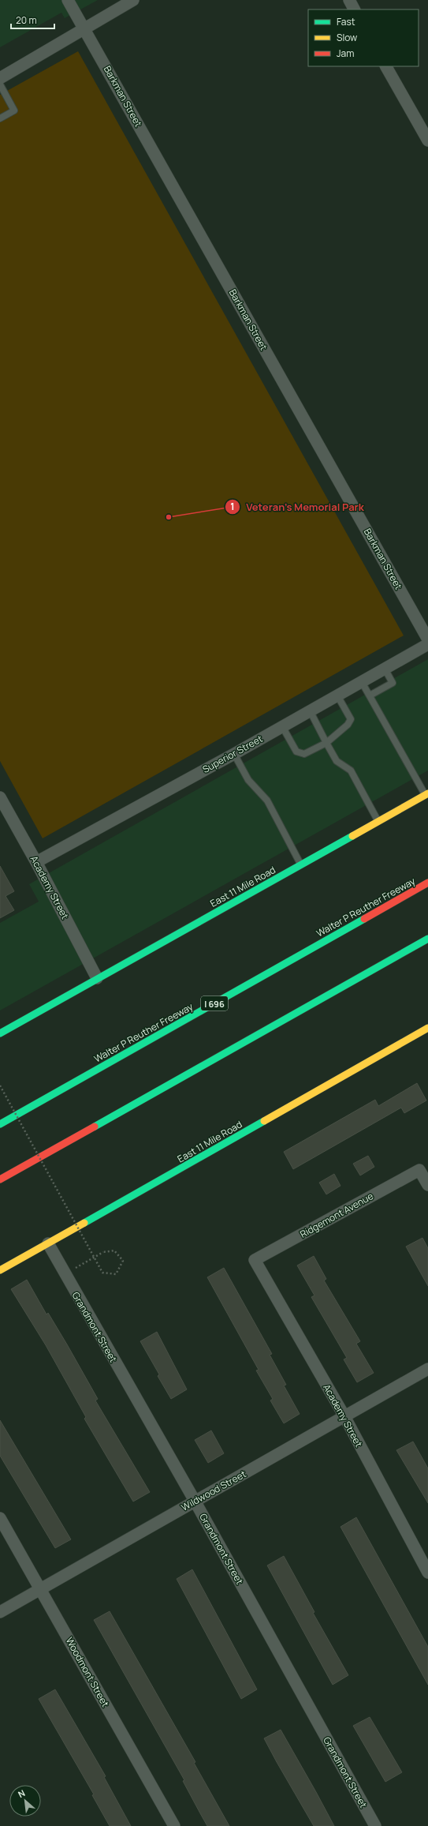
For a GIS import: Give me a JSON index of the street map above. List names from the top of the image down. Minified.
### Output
{"streets":{"main road":["East 11 Mile Road","Walter P Reuther Freeway","I 696"],"street":["Barkman Street","Superior Street","Academy Street","Ridgemont Avenue","Grandmont Street","Wildwood Street","Woodmont Street"]},"crossings":[["Superior Street","Academy Street"],["East 11 Mile Road","Academy Street"],["East 11 Mile Road","Grandmont Street"],["Academy Street","Ridgemont Avenue"],["Academy Street","Wildwood Street"],["Grandmont Street","Wildwood Street"],["Wildwood Street","Woodmont Street"]],"places":["Veteran's Memorial Park"],"legend":["Fast","Slow","Jam"],"scale_bar":"20 m","north":"top left"}
